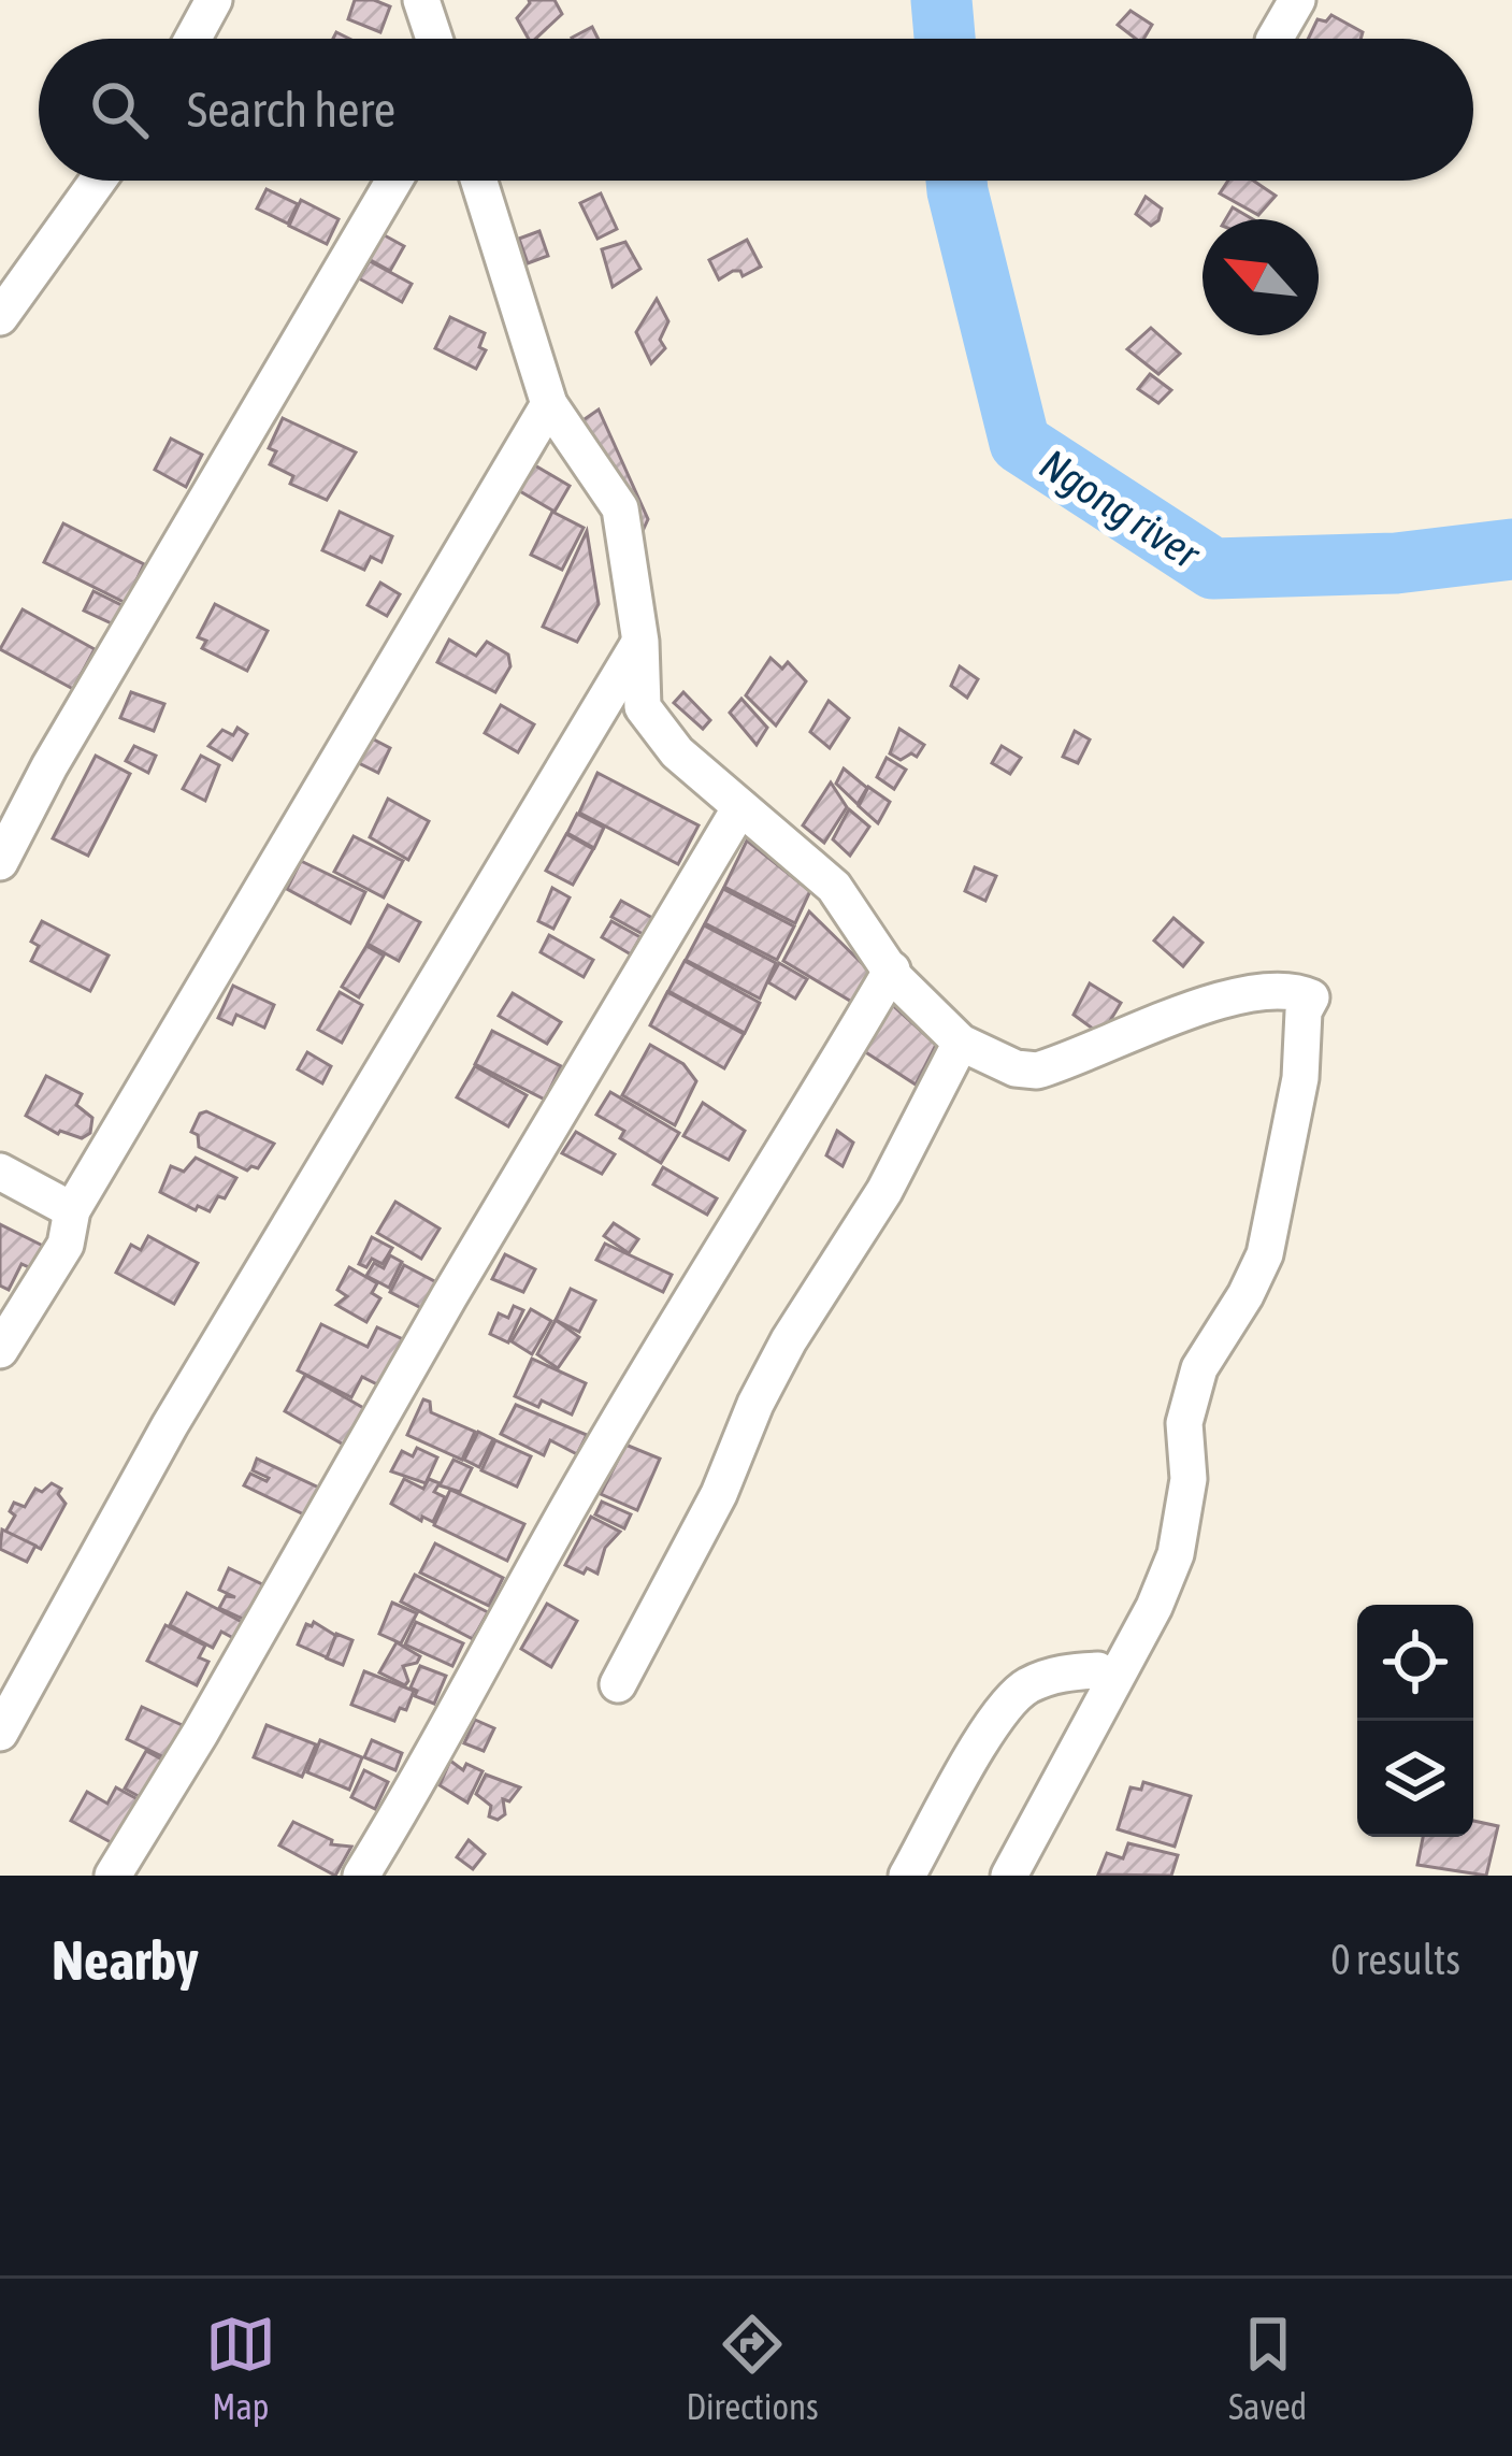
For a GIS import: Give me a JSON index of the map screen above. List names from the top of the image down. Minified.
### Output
{"water":["Ngong river"],"north":"top left","page":{"search":"Search here","heading":["Nearby","0 results"],"nav":["Map","Directions","Saved"]}}
